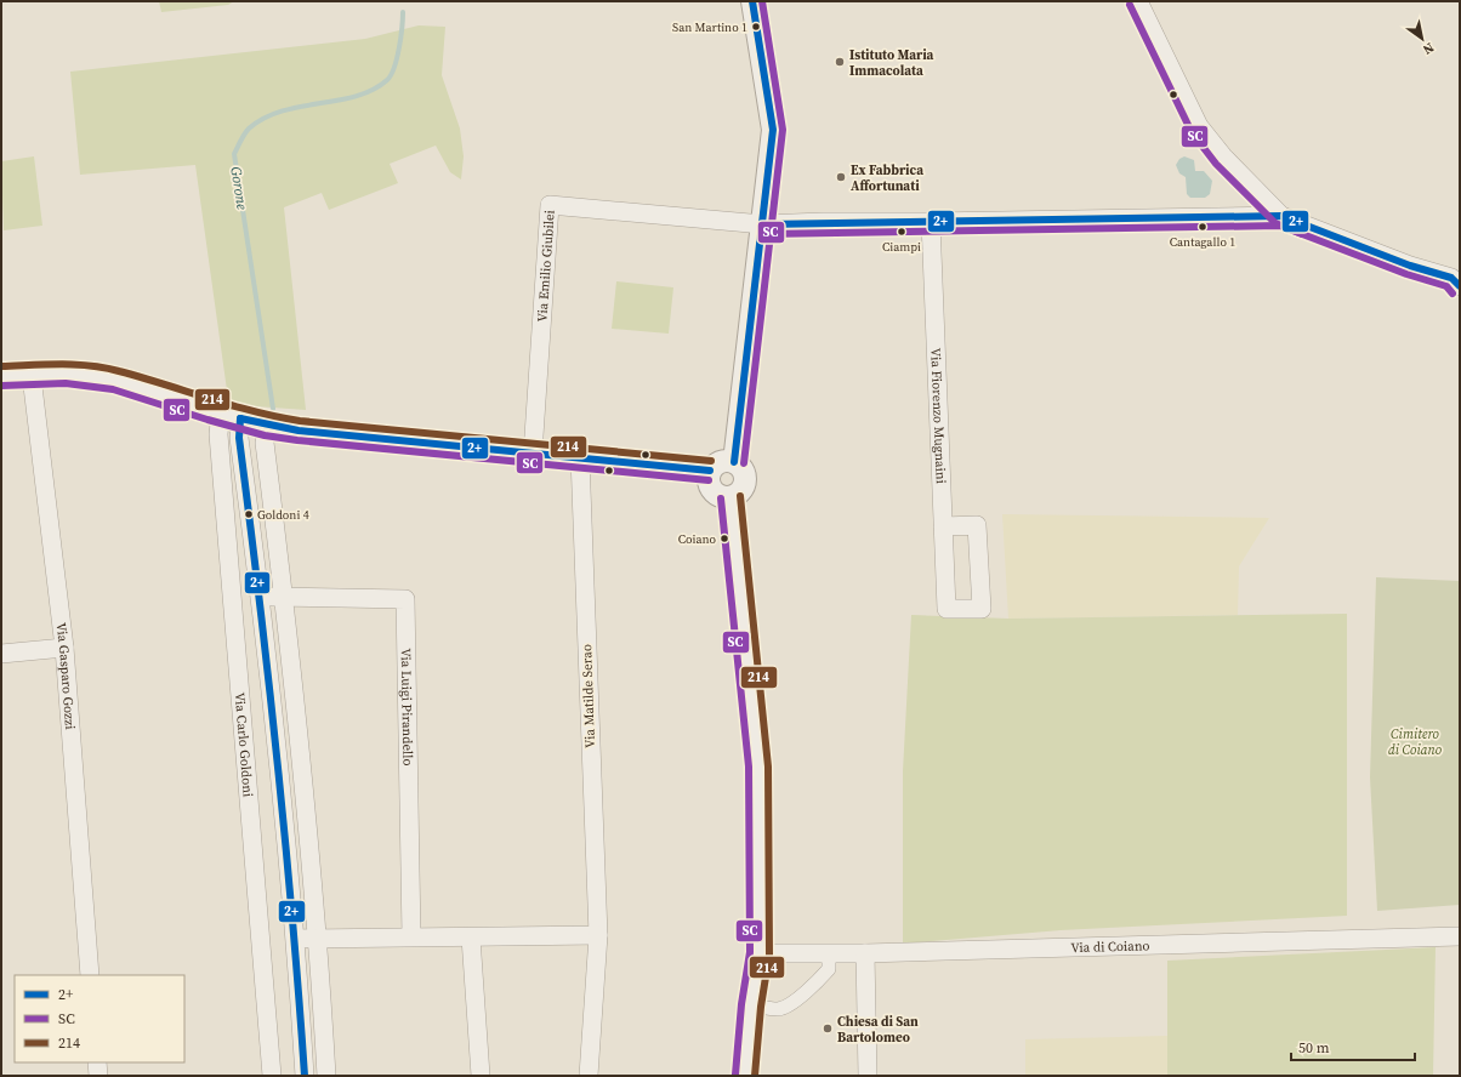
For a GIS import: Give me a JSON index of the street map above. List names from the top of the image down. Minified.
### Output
{"streets":{"street":["Via Emilio Giubilei","Via Fiorenzo Mugnaini","Via Gasparo Gozzi","Via Matilde Serao","Via Luigi Pirandello","Via Carlo Goldoni","Via di Coiano"]},"crossings":[["Via Emilio Giubilei","Via Fiorenzo Mugnaini"]],"water":["Gorone"],"parks":["Cimitero di Coiano"],"places":["San Martino 1","Istituto Maria Immacolata","Ex Fabbrica Affortunati","Cantagallo 1","Ciampi","Goldoni 4","Coiano","Chiesa di San Bartolomeo"],"lines":["transit line 2+","transit line SC","transit line 214"],"legend":["2+","SC","214"],"scale_bar":"50 m","north":"bottom right"}
